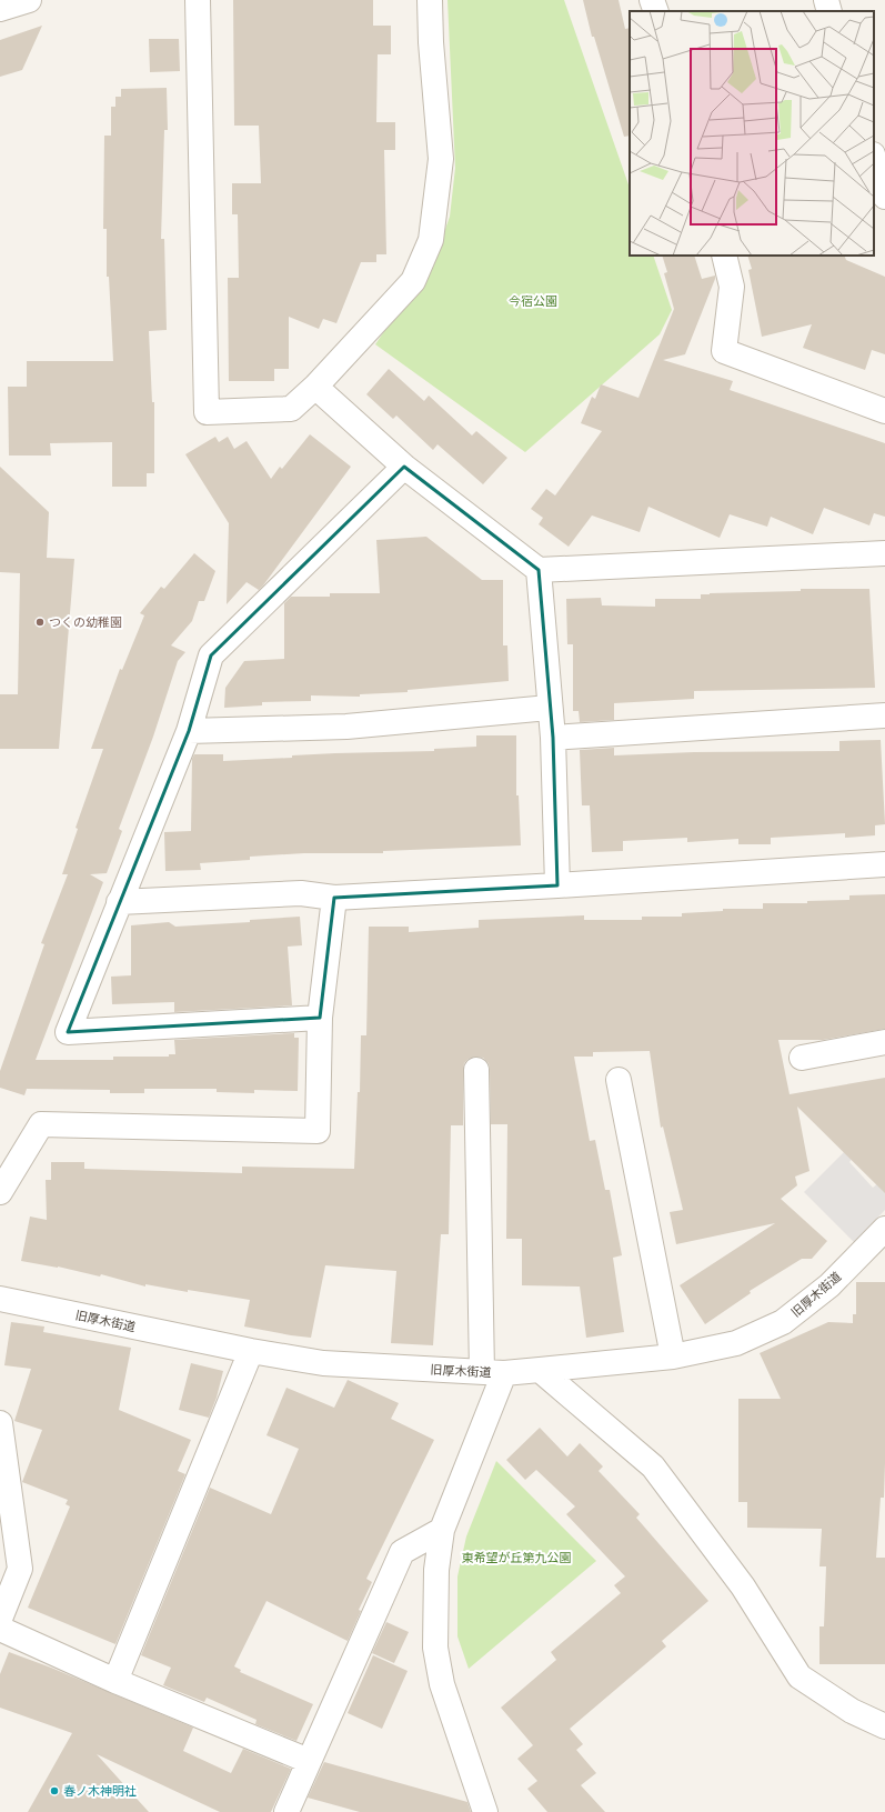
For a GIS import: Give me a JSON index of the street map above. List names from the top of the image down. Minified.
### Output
{"streets":{"street":["旧厚木街道"]},"parks":["今宿公園","東希望が丘第九公園"],"places":["つくの幼稚園","春ノ木神明社"]}
